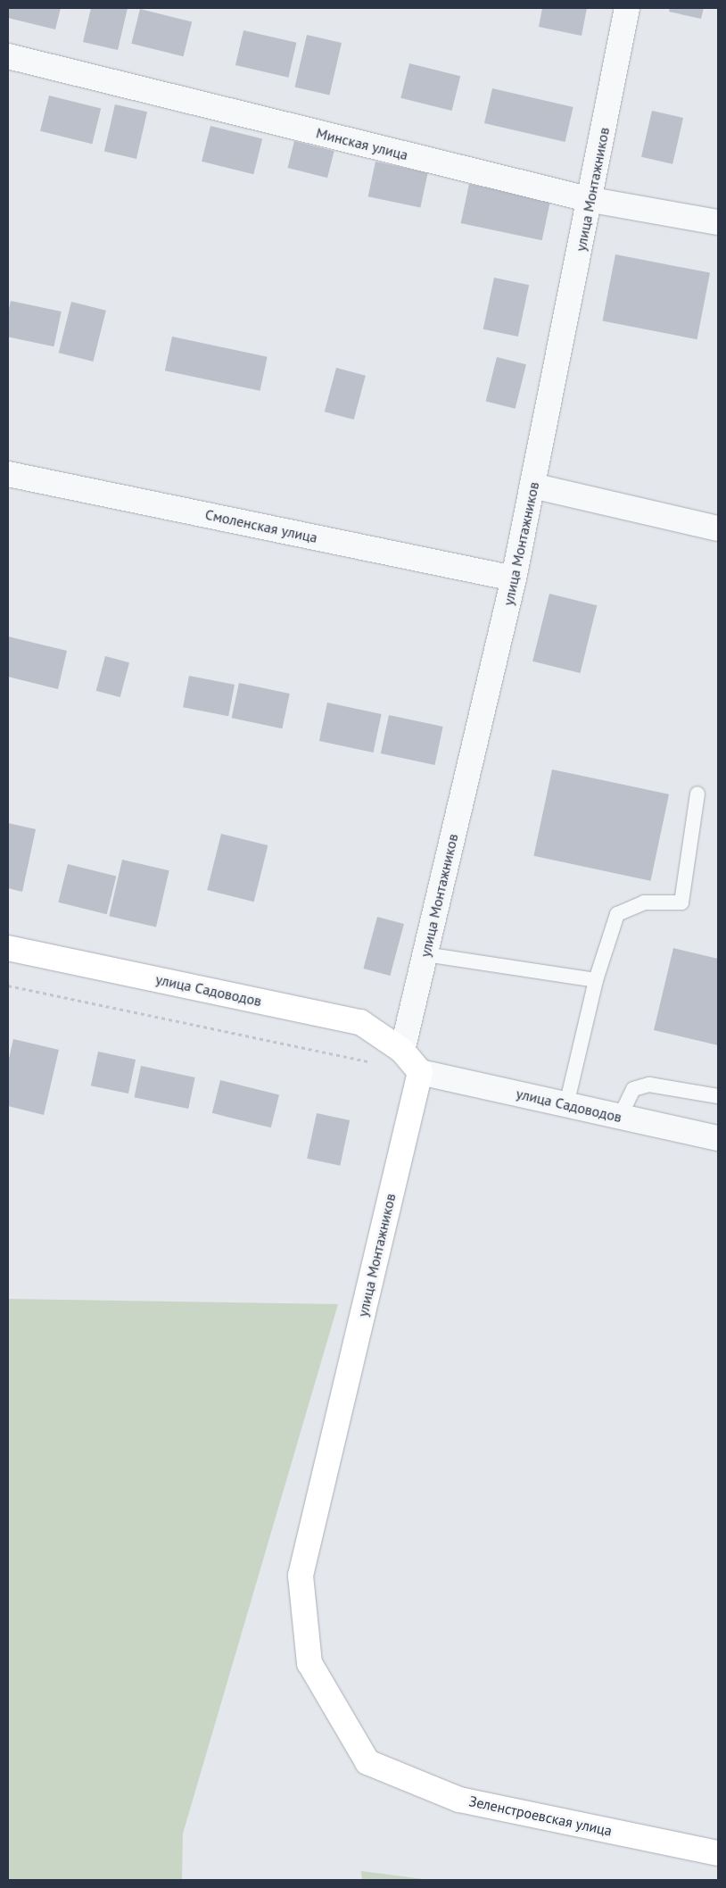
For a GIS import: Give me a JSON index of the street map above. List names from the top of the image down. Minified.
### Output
{"streets":{"main road":["улица Монтажников","улица Садоводов","Зеленстроевская улица"],"street":["Минская улица","Смоленская улица"]},"crossings":[["Минская улица","улица Монтажников"],["улица Монтажников","Смоленская улица"],["улица Монтажников","улица Садоводов"],["улица Монтажников","Зеленстроевская улица"]]}
